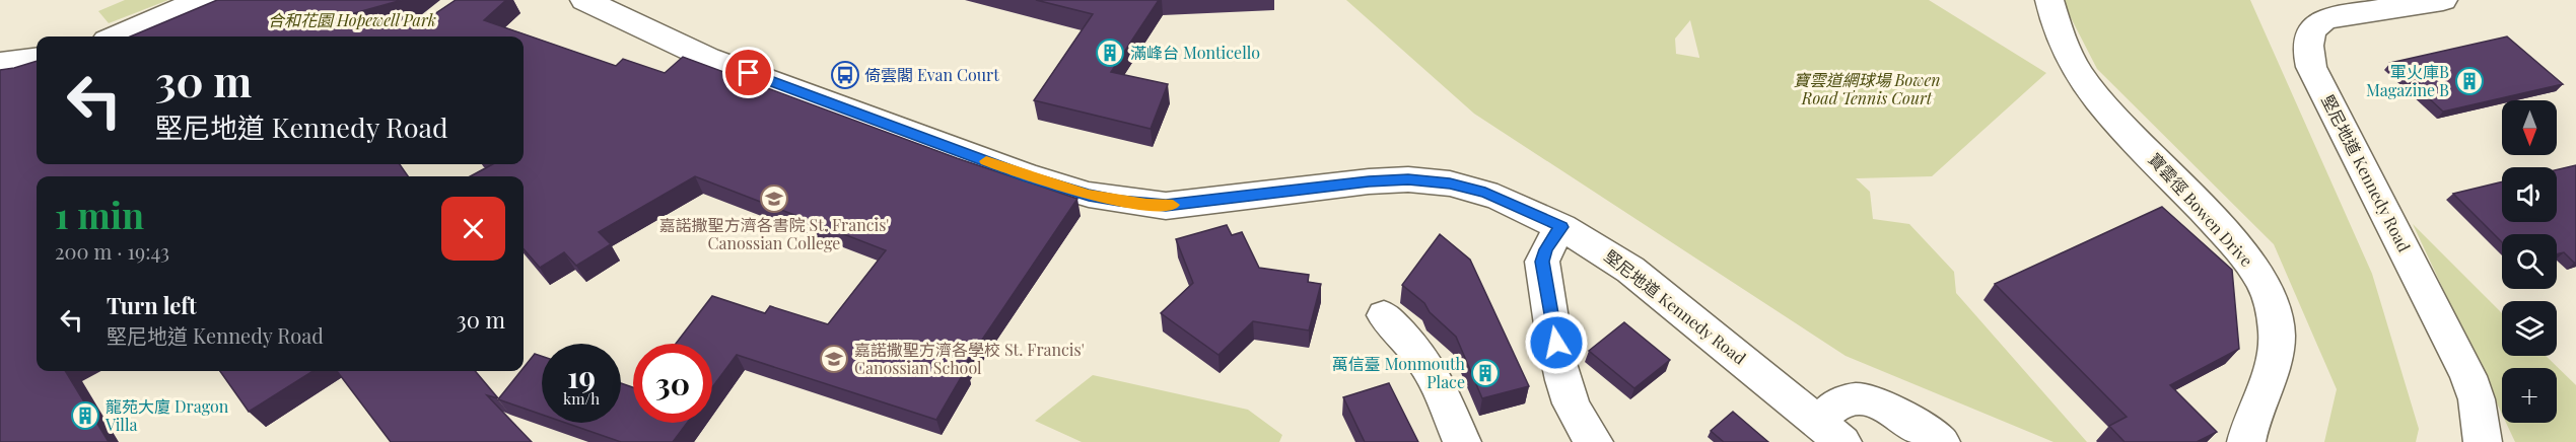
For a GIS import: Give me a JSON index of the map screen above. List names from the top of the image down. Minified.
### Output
{"streets":{"street":["堅尼地道 Kennedy Road","寶雲徑 Bowen Drive"]},"parks":["合和花園 Hopewell Park","寶雲道網球場 Bowen Road Tennis Court"],"places":{"building":["滿峰台 Monticello","軍火庫B Magazine B","萬信臺 Monmouth Place","龍苑大廈 Dragon Villa"],"bus stop":["倚雲閣 Evan Court"],"school or university":["嘉諾撒聖方濟各書院 St. Francis' Canossian College","嘉諾撒聖方濟各學校 St. Francis' Canossian School"]},"north":"bottom","page":{"turn":["30 m","堅尼地道 Kennedy Road"],"map_buttons":"+","heading":["1 min","200 m · 19:43"],"list":[{"name":"Turn left","note":"堅尼地道 Kennedy Road","value":"30 m"}],"speed":"19 km/h","limit":"30"}}
